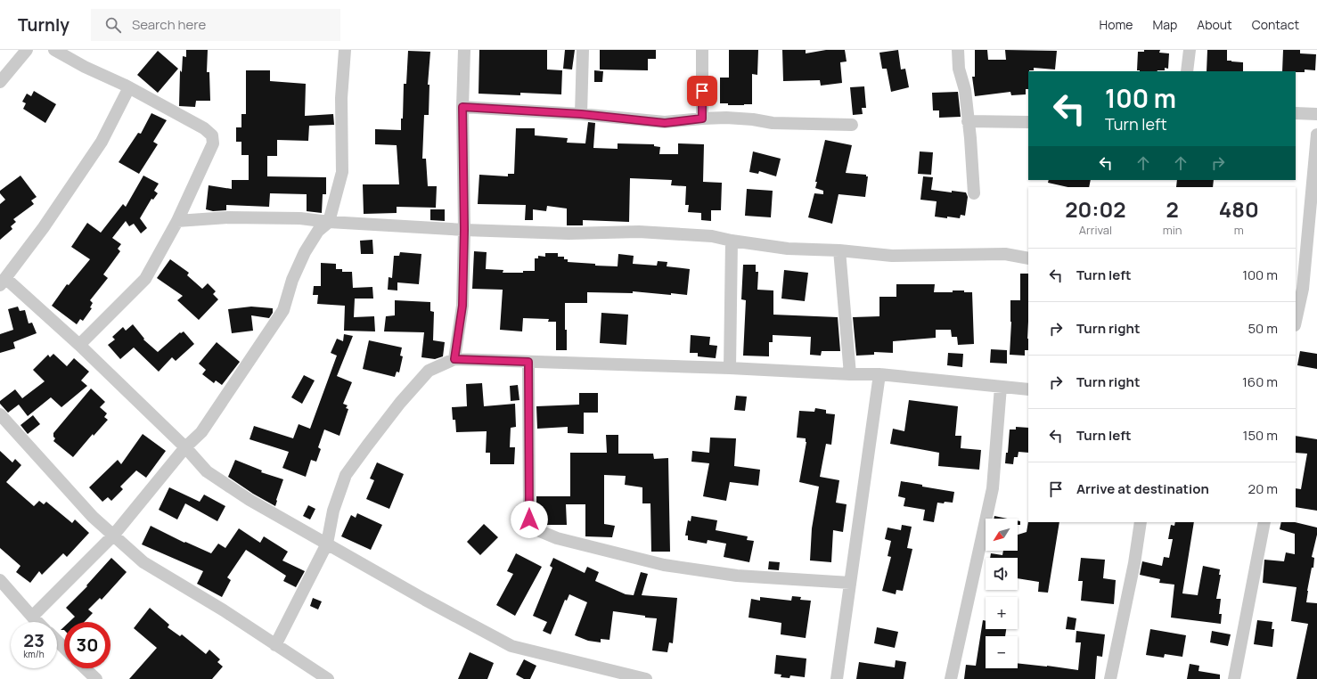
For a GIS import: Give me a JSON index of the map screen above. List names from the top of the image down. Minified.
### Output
{"north":"bottom left","page":{"header":"Turnly","search":"Search here","nav":["Home","Map","About","Contact"],"turn":["100 m","Turn left"],"eta":["20:02","Arrival","2","min","480","m"],"list":[{"name":"Turn left","value":"100 m"},{"name":"Turn right","value":"50 m"},{"name":"Turn right","value":"160 m"},{"name":"Turn left","value":"150 m"},{"name":"Arrive at destination","value":"20 m"}],"map_buttons":["+","−"],"speed":"23 km/h","limit":"30"}}
